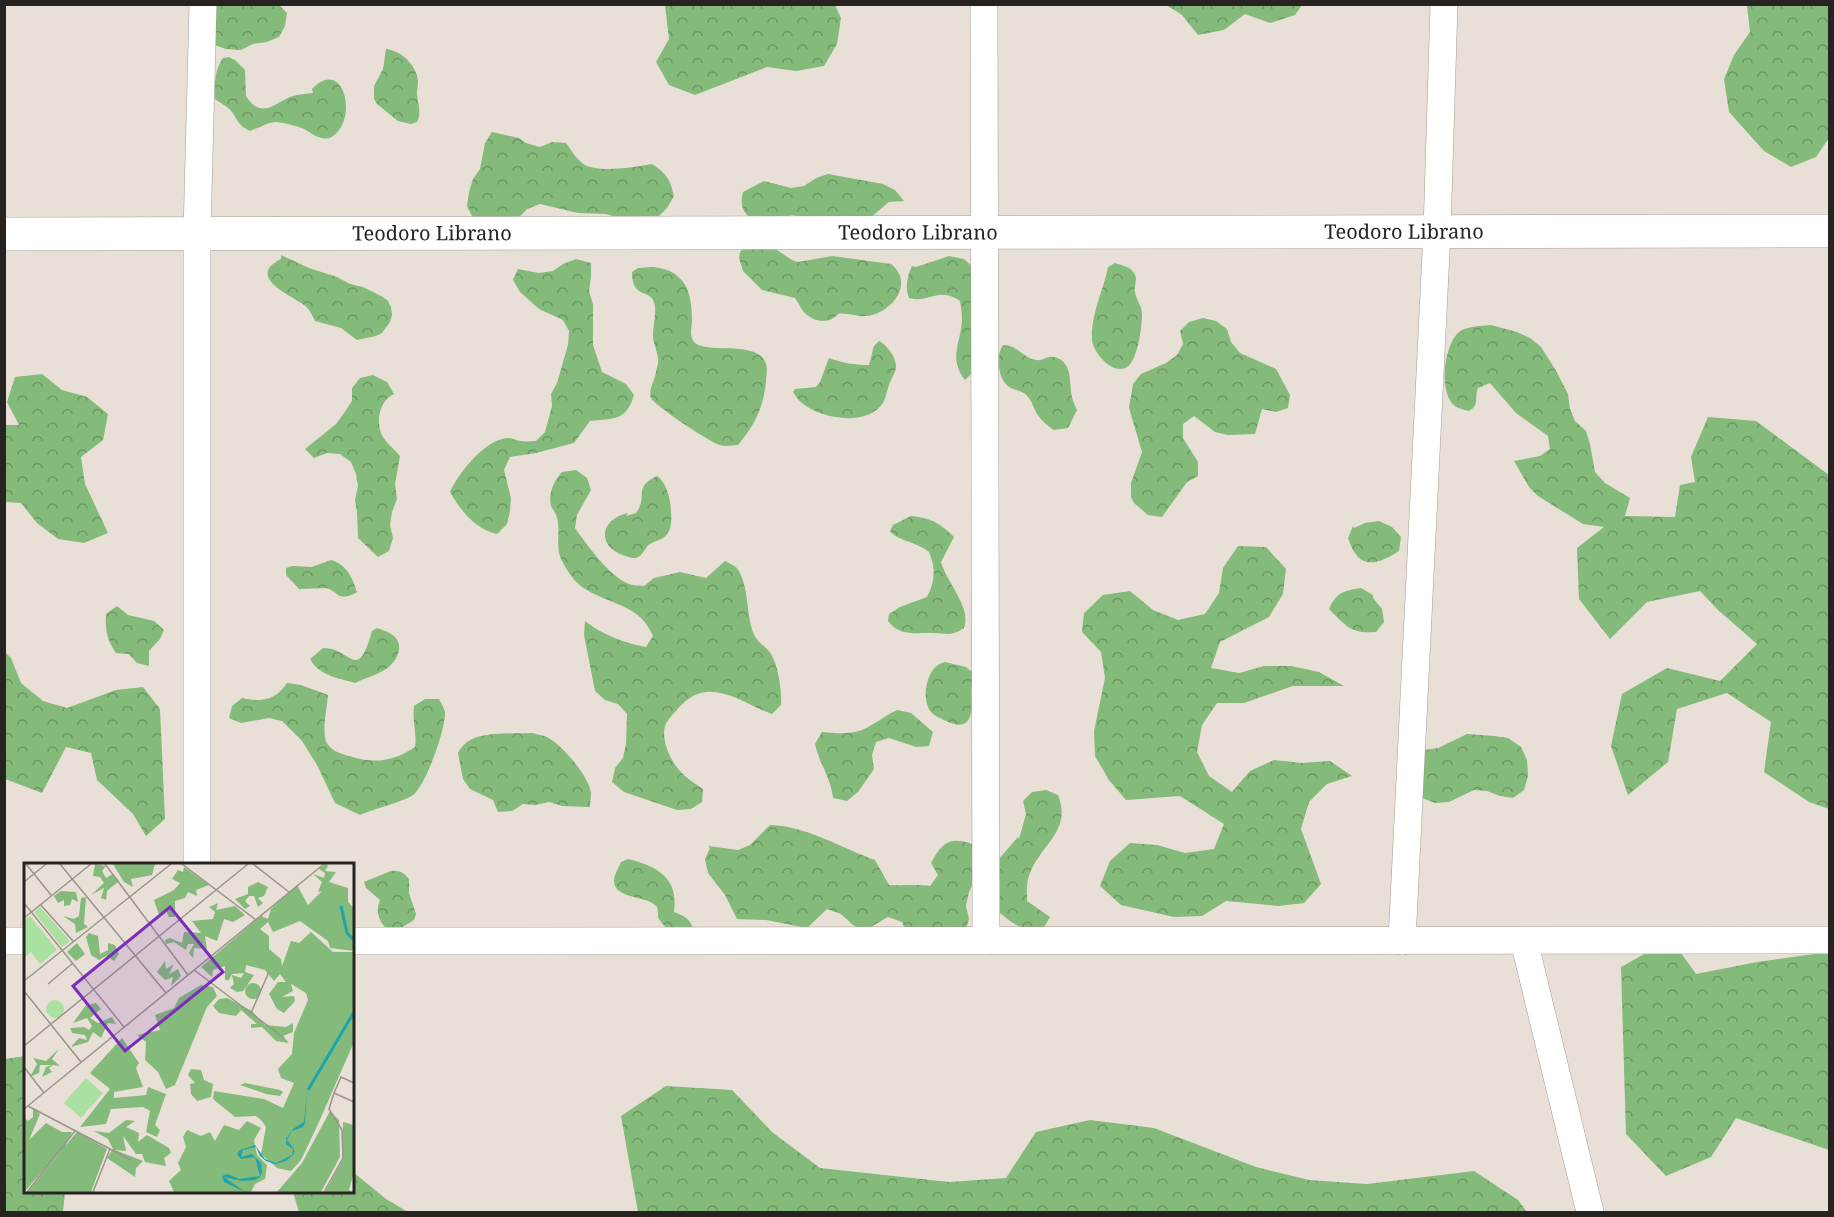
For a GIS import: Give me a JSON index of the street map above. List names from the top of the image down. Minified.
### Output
{"streets":{"main road":["Teodoro Librano"]}}
